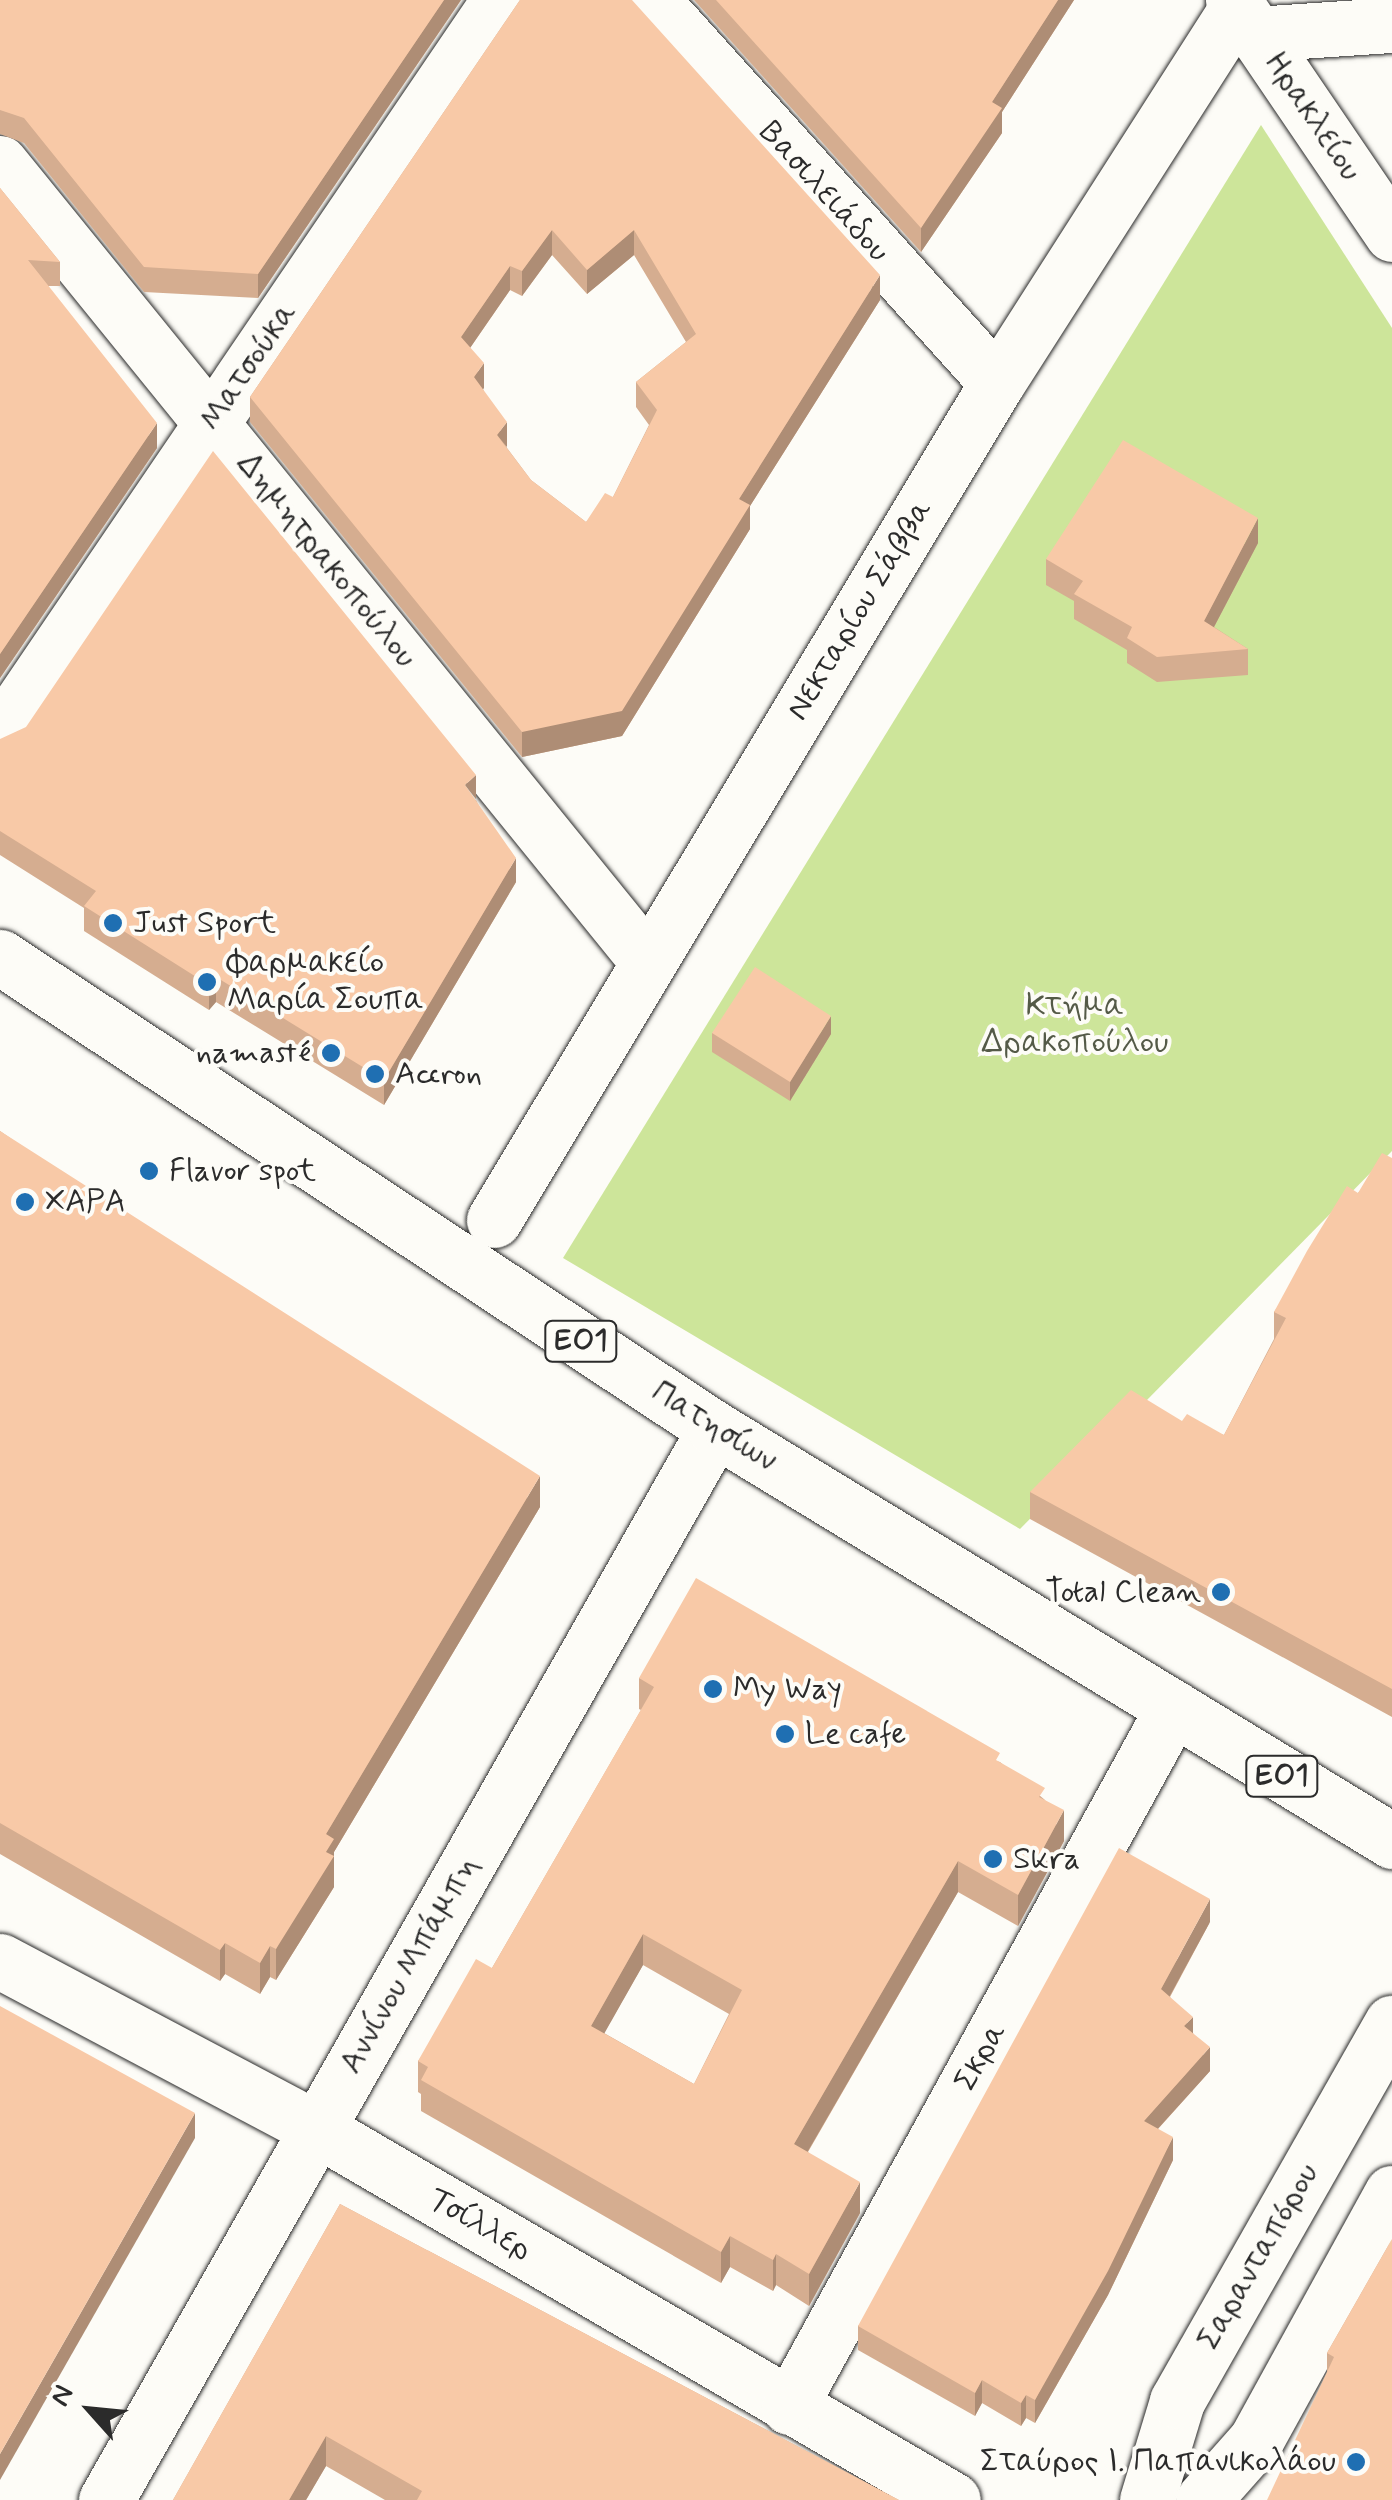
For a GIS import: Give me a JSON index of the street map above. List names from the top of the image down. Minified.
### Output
{"streets":{"street":["Ηρακλείου","Βασιλειάδου","Ματσούκα","Δημητρακοπούλου","Νεκταρίου Σάββα","ΕΟ1","Πατησίων","Αννίνου Μπάμπη","Σκρα","Τσίλλερ","Σαρανταπόρου"]},"crossings":[["Ηρακλείου","Νεκταρίου Σάββα"],["Βασιλειάδου","Νεκταρίου Σάββα"],["Ματσούκα","Δημητρακοπούλου"],["Δημητρακοπούλου","Νεκταρίου Σάββα"],["Πατησίων","Αννίνου Μπάμπη"],["Πατησίων","Σκρα"],["Αννίνου Μπάμπη","Τσίλλερ"],["Σκρα","Τσίλλερ"]],"parks":["Κτήμα Δρακοπούλου"],"places":["Just Sport","Φαρμακείο Μαρία Σουπα","namasté","Accron","Flavor spot","ΧΑΡΑ","Total Clean","My Way","Le cafe","Skra","Σταύρος Ι. Παπανικολάου"],"north":"top left"}
